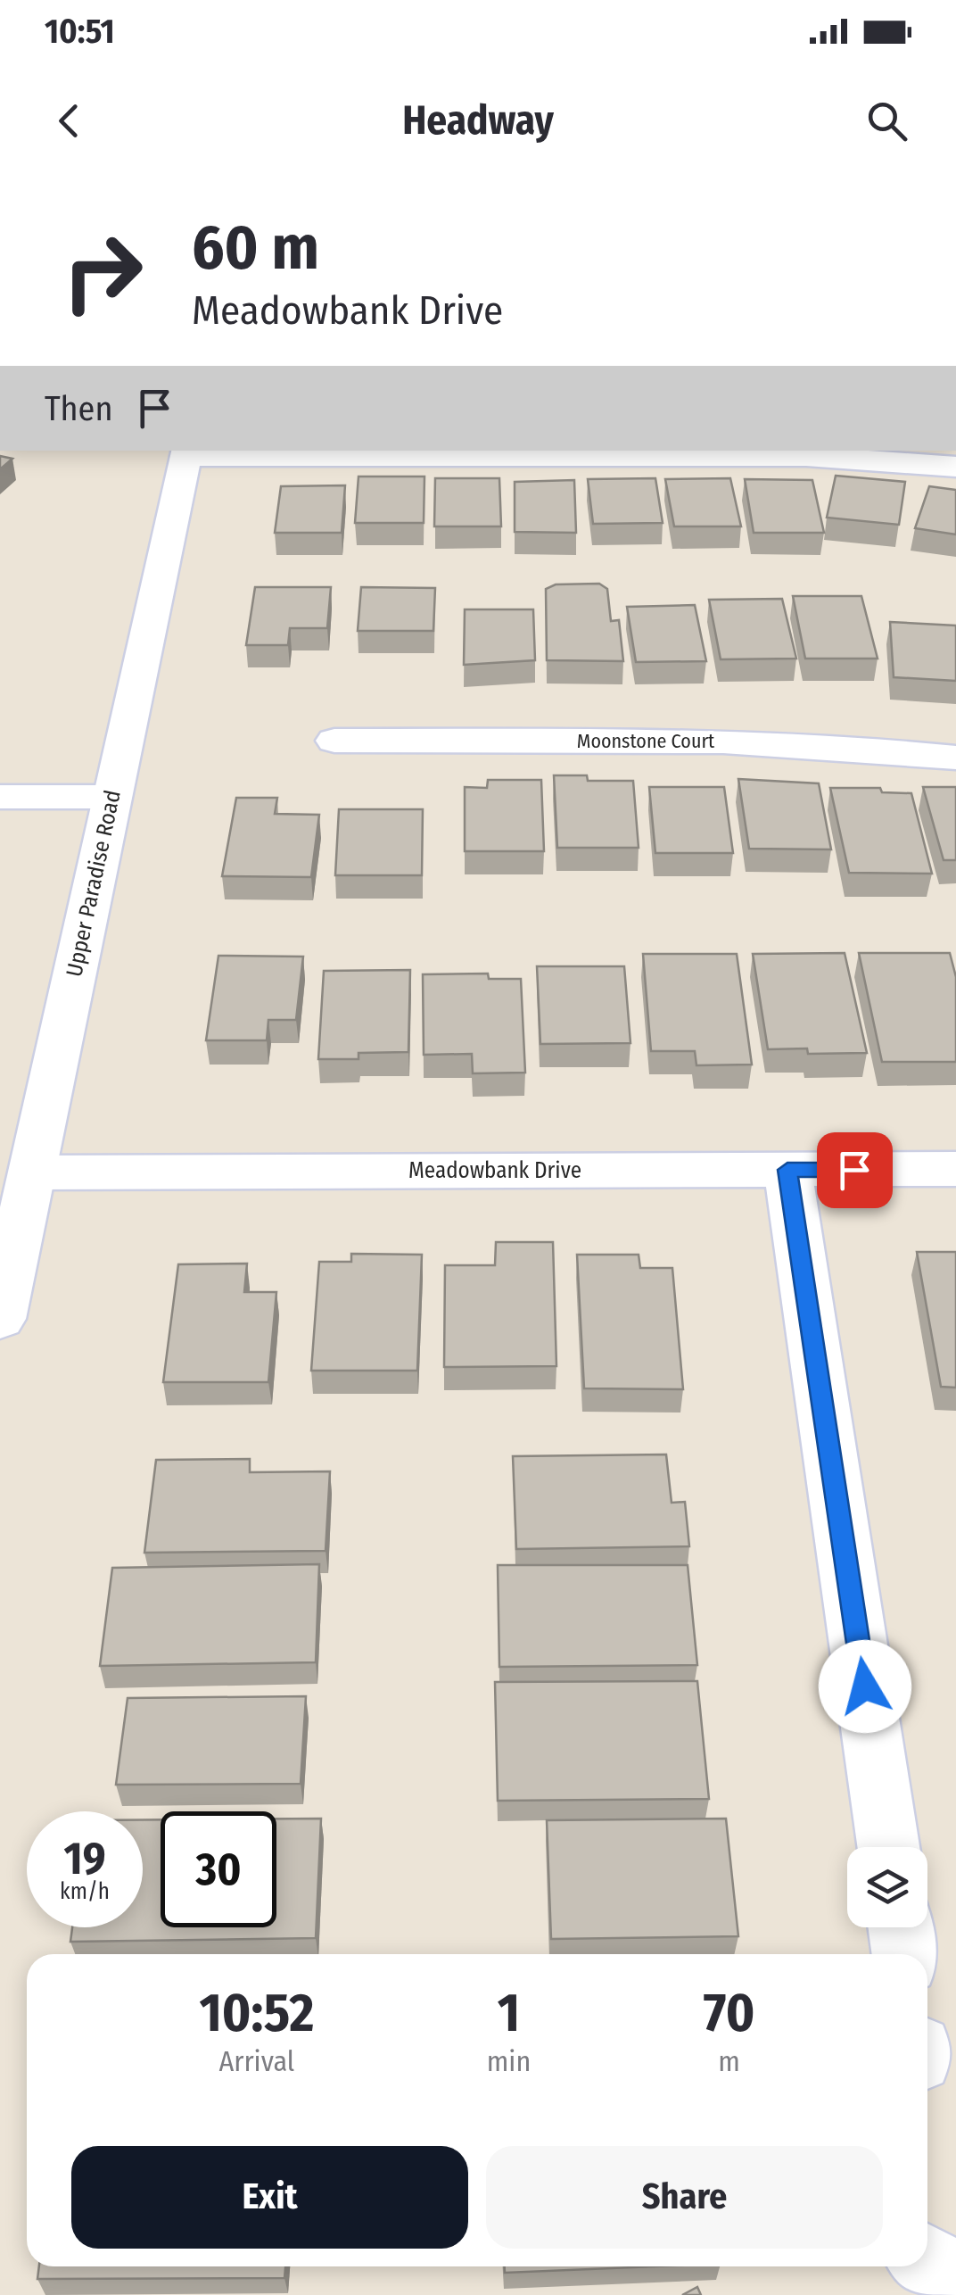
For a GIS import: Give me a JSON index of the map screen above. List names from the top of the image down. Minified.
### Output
{"streets":{"street":["Moonstone Court","Upper Paradise Road","Meadowbank Drive"]},"crossings":[["Upper Paradise Road","Meadowbank Drive"]],"page":{"status":"10:51","header":"Headway","turn":["60 m","Meadowbank Drive"],"then":"Then","speed":"19 km/h","limit":"30","eta":["10:52","Arrival","1","min","70","m"],"buttons":["Exit","Share"]}}
